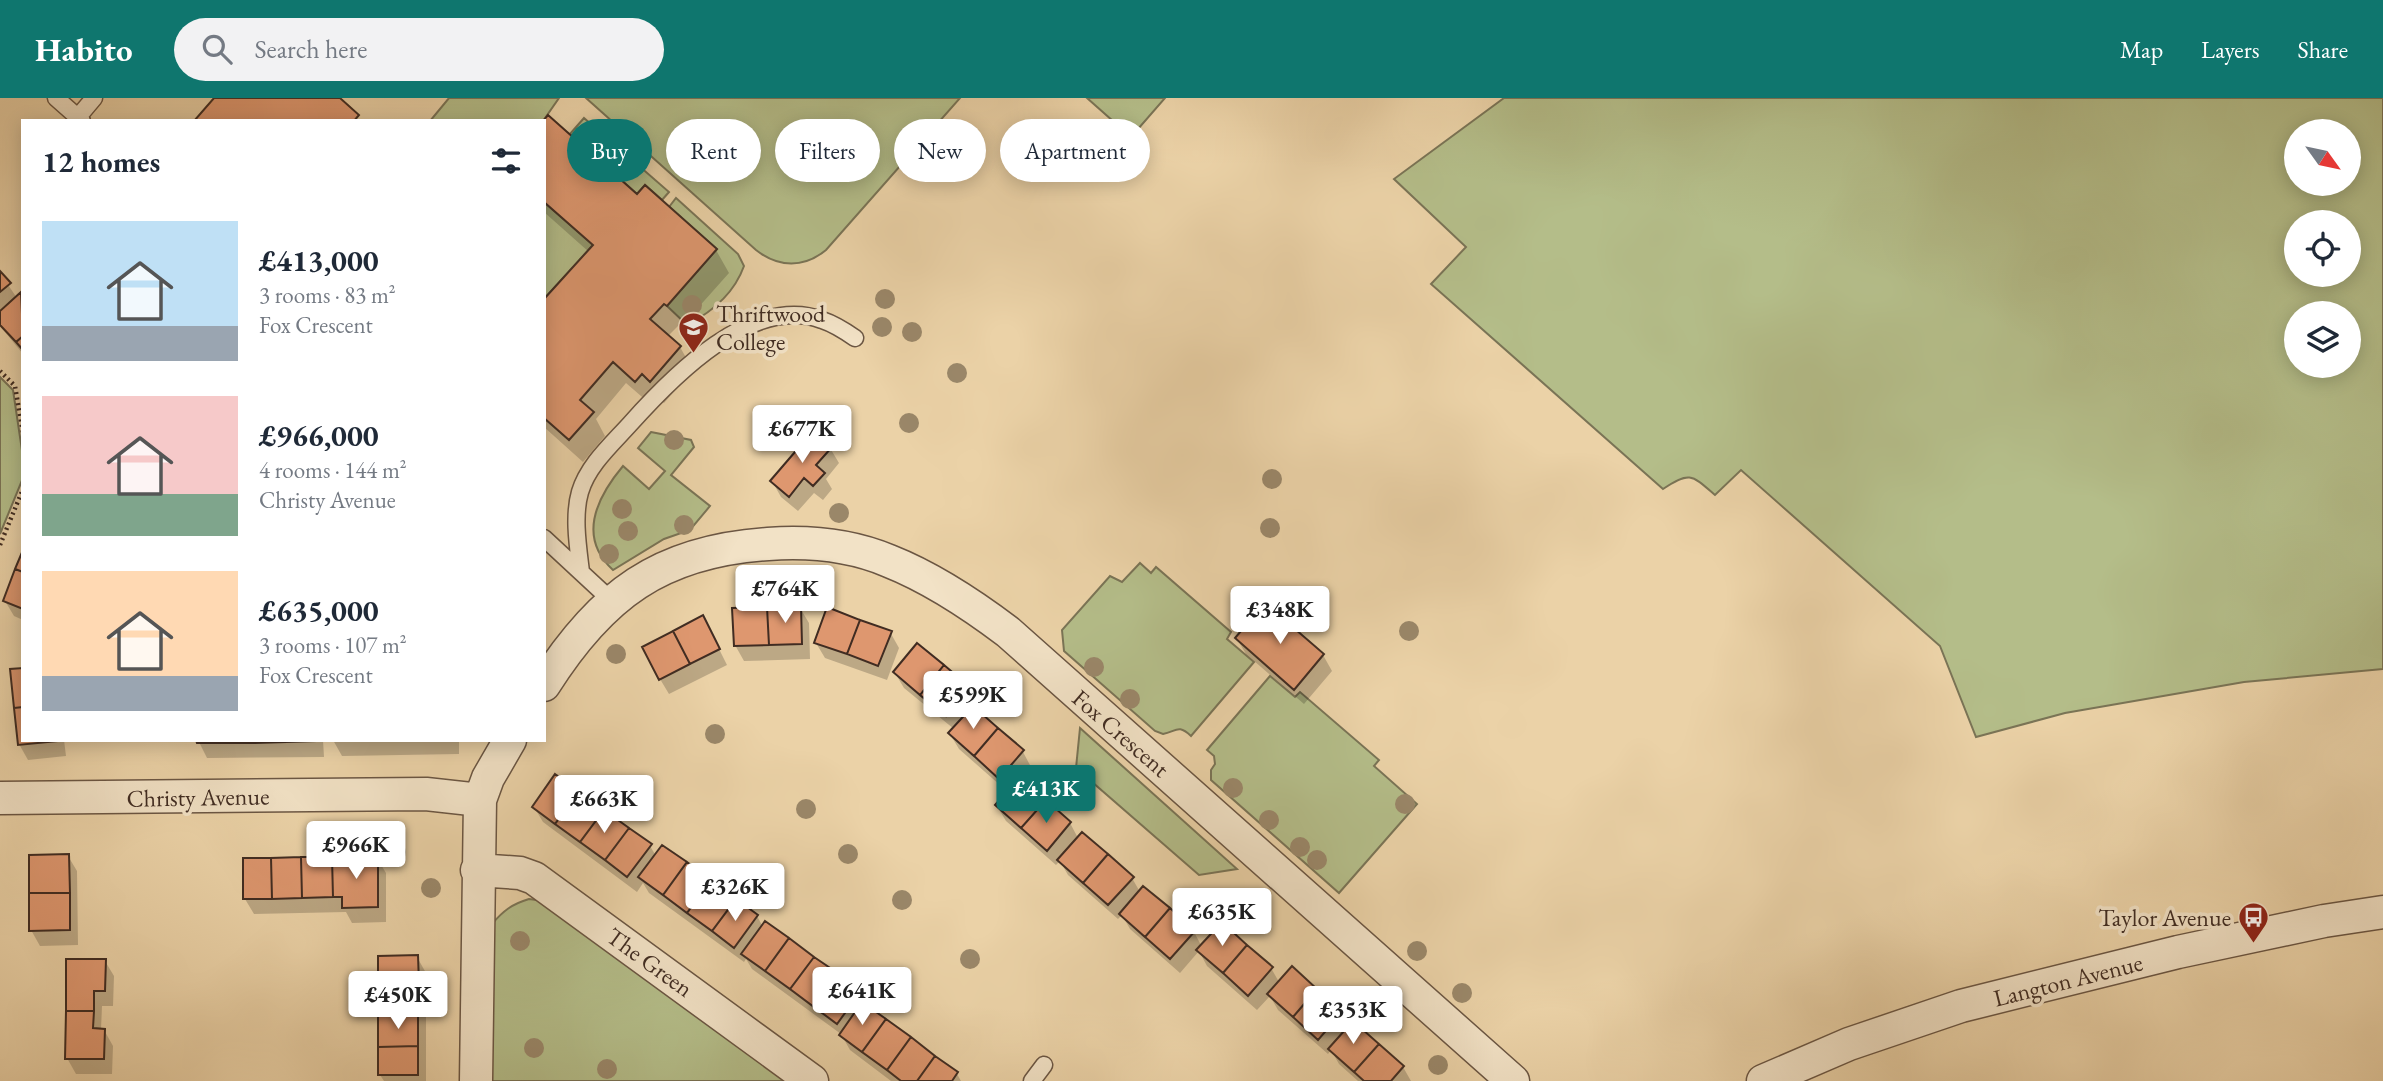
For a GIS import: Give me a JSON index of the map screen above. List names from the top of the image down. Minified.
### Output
{"streets":{"street":["Fox Crescent","Christy Avenue","The Green","Langton Avenue"]},"places":{"school or university":["Thriftwood College"],"bus stop":["Taylor Avenue"]},"north":"bottom right","page":{"header":"Habito","search":"Search here","nav":["Map","Layers","Share"],"chip":["Buy","Rent","Filters","New","Apartment"],"heading":"12 homes","list":[{"name":"£413,000","note":"3 rooms · 83 m² · Fox Crescent"},{"name":"£966,000","note":"4 rooms · 144 m² · Christy Avenue"},{"name":"£635,000","note":"3 rooms · 107 m² · Fox Crescent"}],"price":["£677K","£764K","£348K","£599K","£413K","£663K","£966K","£326K","£635K","£641K","£450K","£353K"]}}
